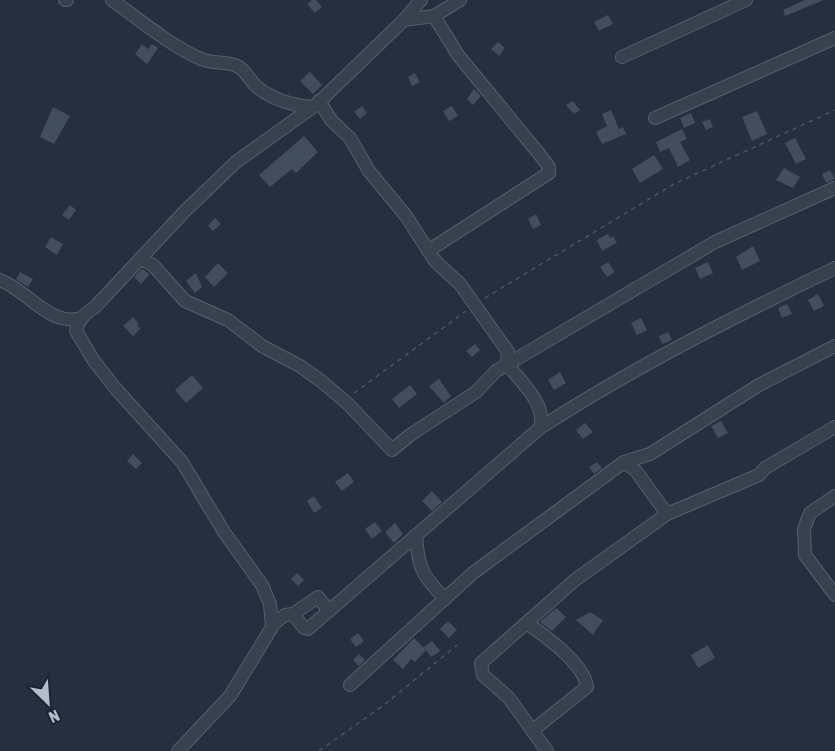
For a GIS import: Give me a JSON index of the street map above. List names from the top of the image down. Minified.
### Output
{"north":"bottom right"}
